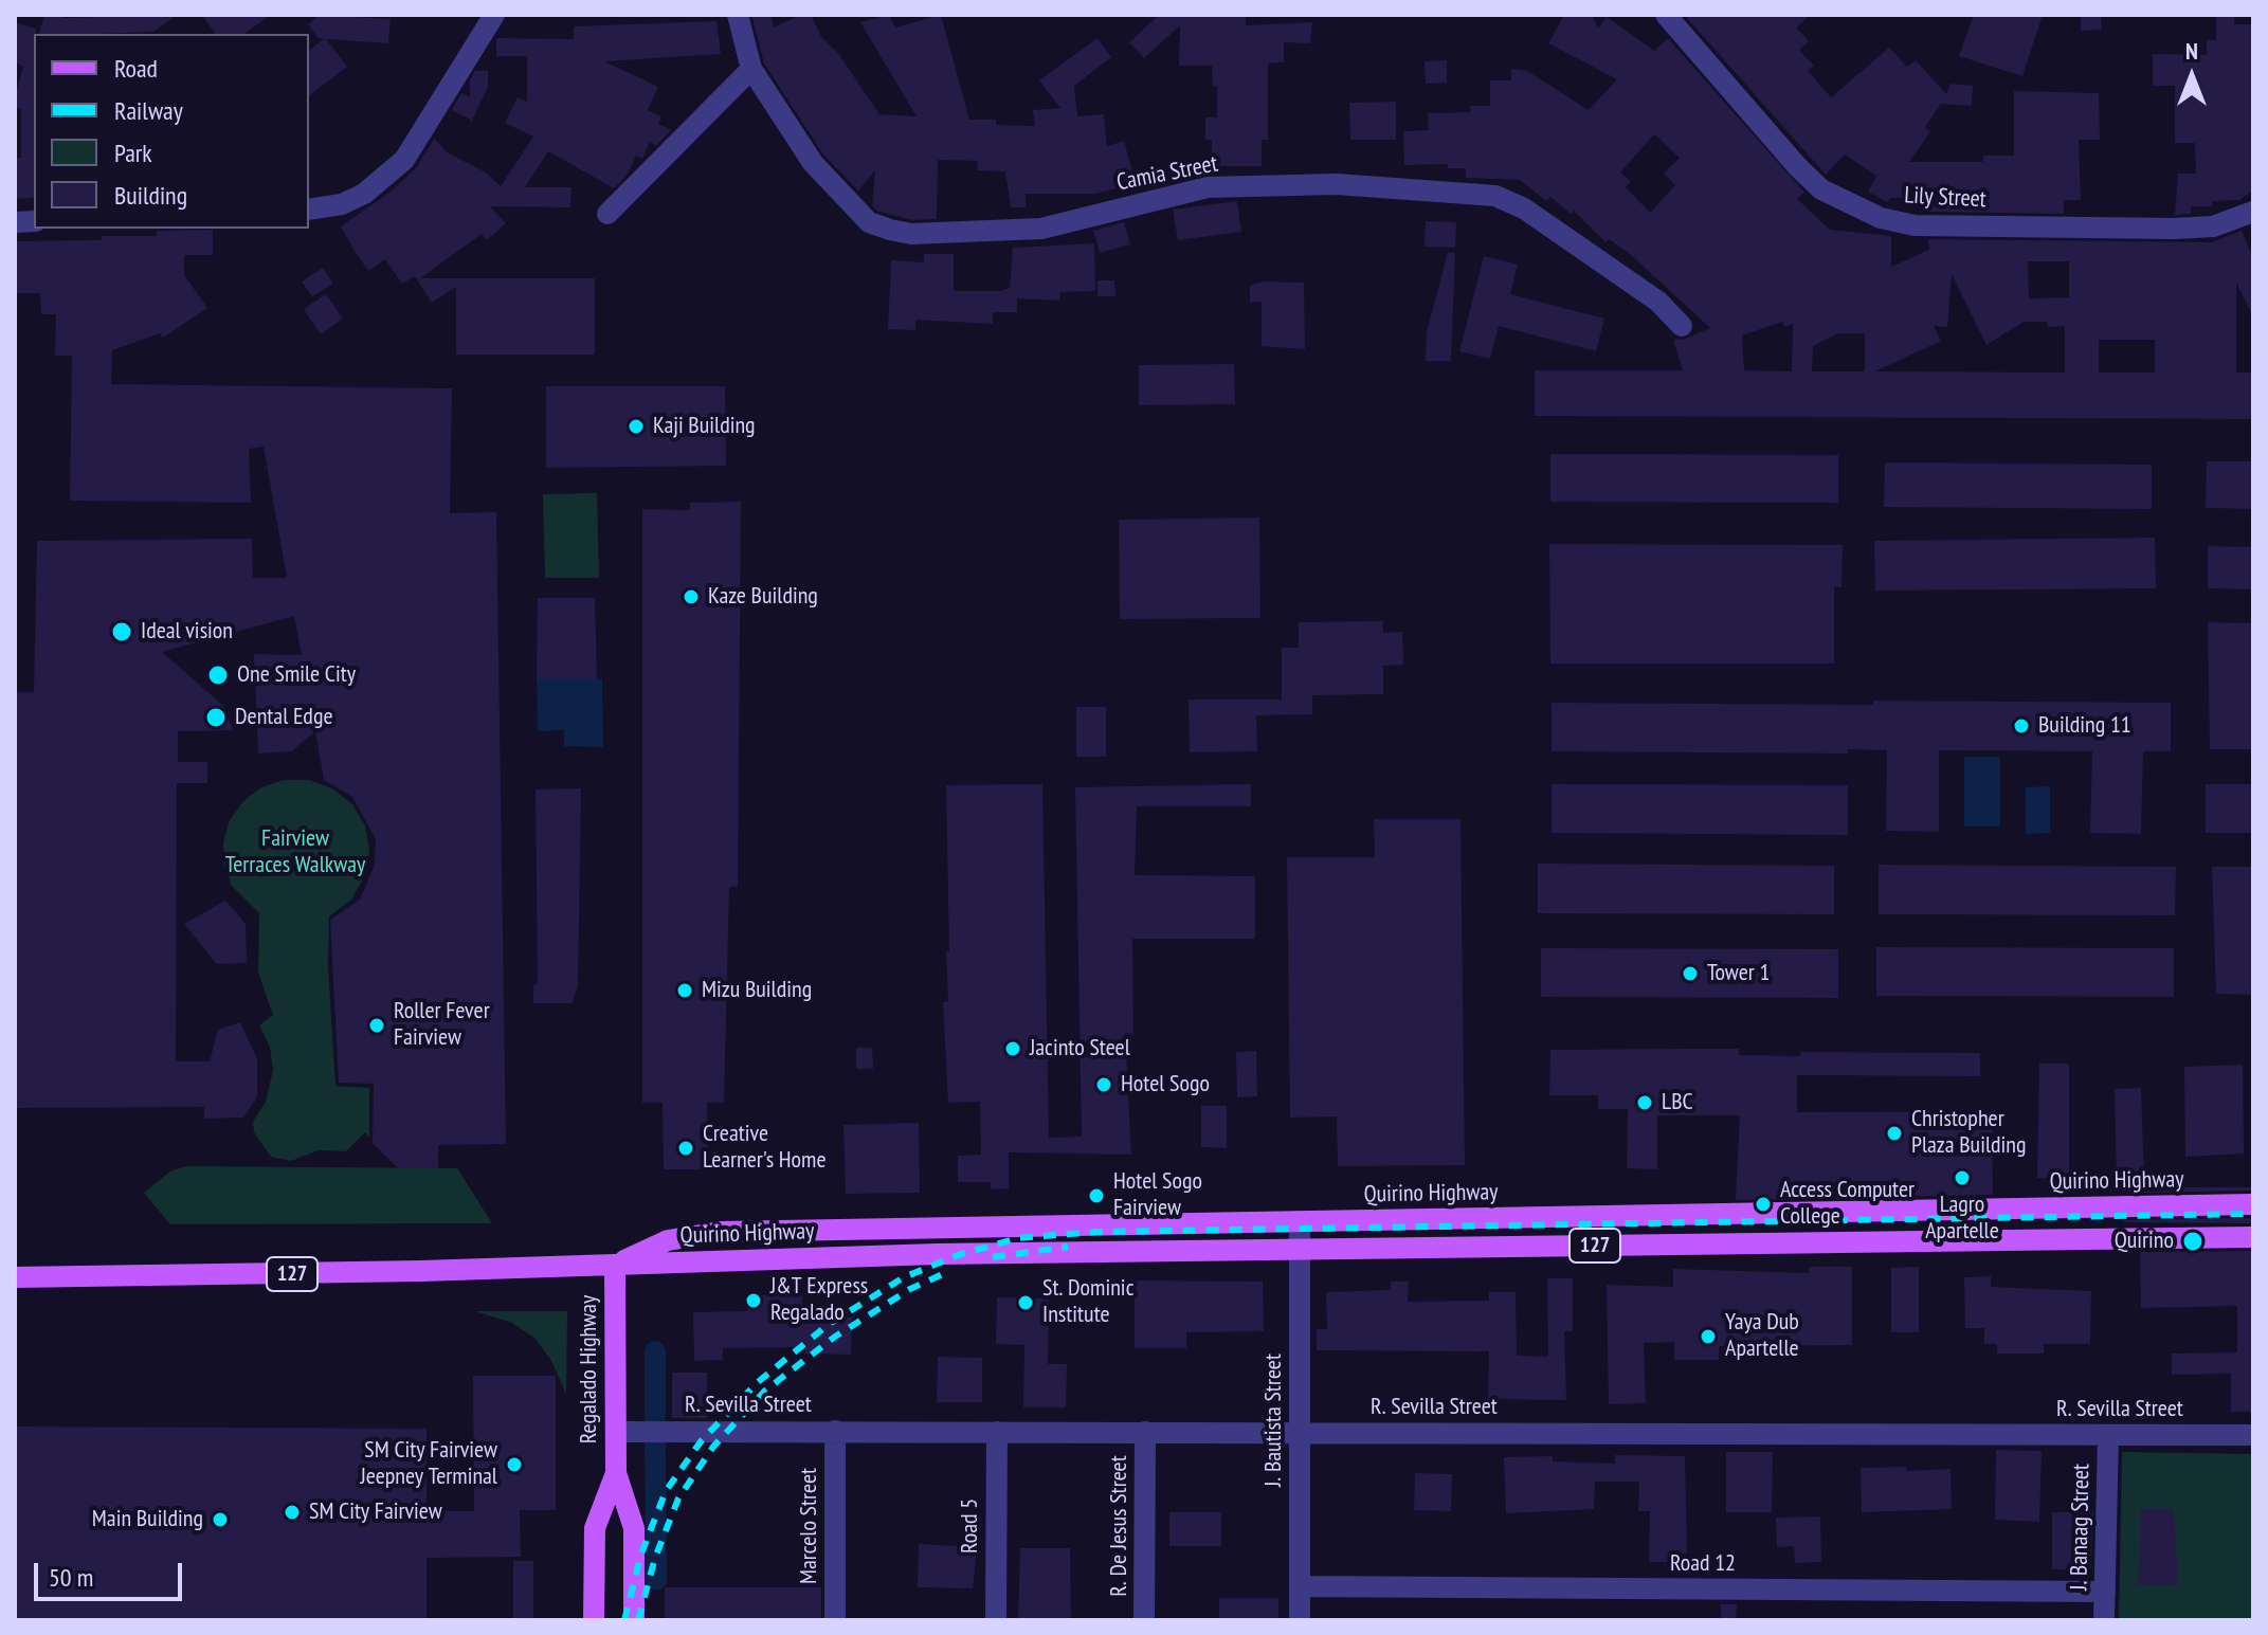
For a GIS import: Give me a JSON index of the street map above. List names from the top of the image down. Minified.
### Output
{"streets":{"main road":["Quirino Highway","127","Regalado Highway"],"street":["Camia Street","Lily Street","R. Sevilla Street","J. Bautista Street","Marcelo Street","Road 5","R. De Jesus Street","J. Banaag Street","Road 12"]},"crossings":[["Quirino Highway","Regalado Highway"],["Quirino Highway","J. Bautista Street"],["Regalado Highway","R. Sevilla Street"],["R. Sevilla Street","J. Bautista Street"],["R. Sevilla Street","Marcelo Street"],["R. Sevilla Street","Road 5"],["R. Sevilla Street","R. De Jesus Street"],["R. Sevilla Street","J. Banaag Street"],["J. Bautista Street","Road 12"],["J. Banaag Street","Road 12"]],"parks":["Fairview Terraces Walkway"],"places":["Kaji Building","Kaze Building","Ideal vision","One Smile City","Dental Edge","Building 11","Tower 1","Mizu Building","Roller Fever Fairview","Jacinto Steel","Hotel Sogo","LBC","Christopher Plaza Building","Creative Learner's Home","Lagro Apartelle","Hotel Sogo Fairview","Access Computer College","Quirino","J&T Express Regalado","St. Dominic Institute","Yaya Dub Apartelle","SM City Fairview Jeepney Terminal","SM City Fairview","Main Building"],"legend":["Road","Railway","Park","Building"],"scale_bar":"50 m","north":"top"}
